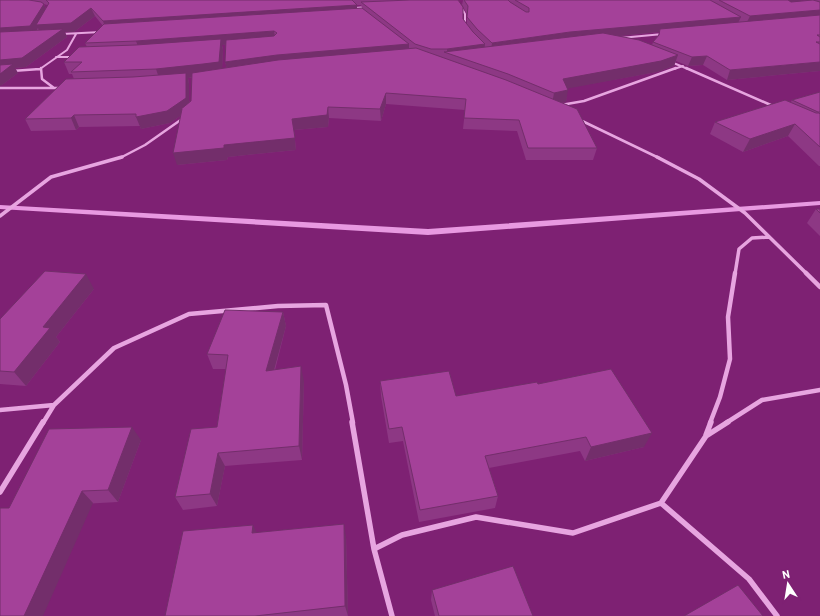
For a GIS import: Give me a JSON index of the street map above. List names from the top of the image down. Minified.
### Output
{"north":"top"}
